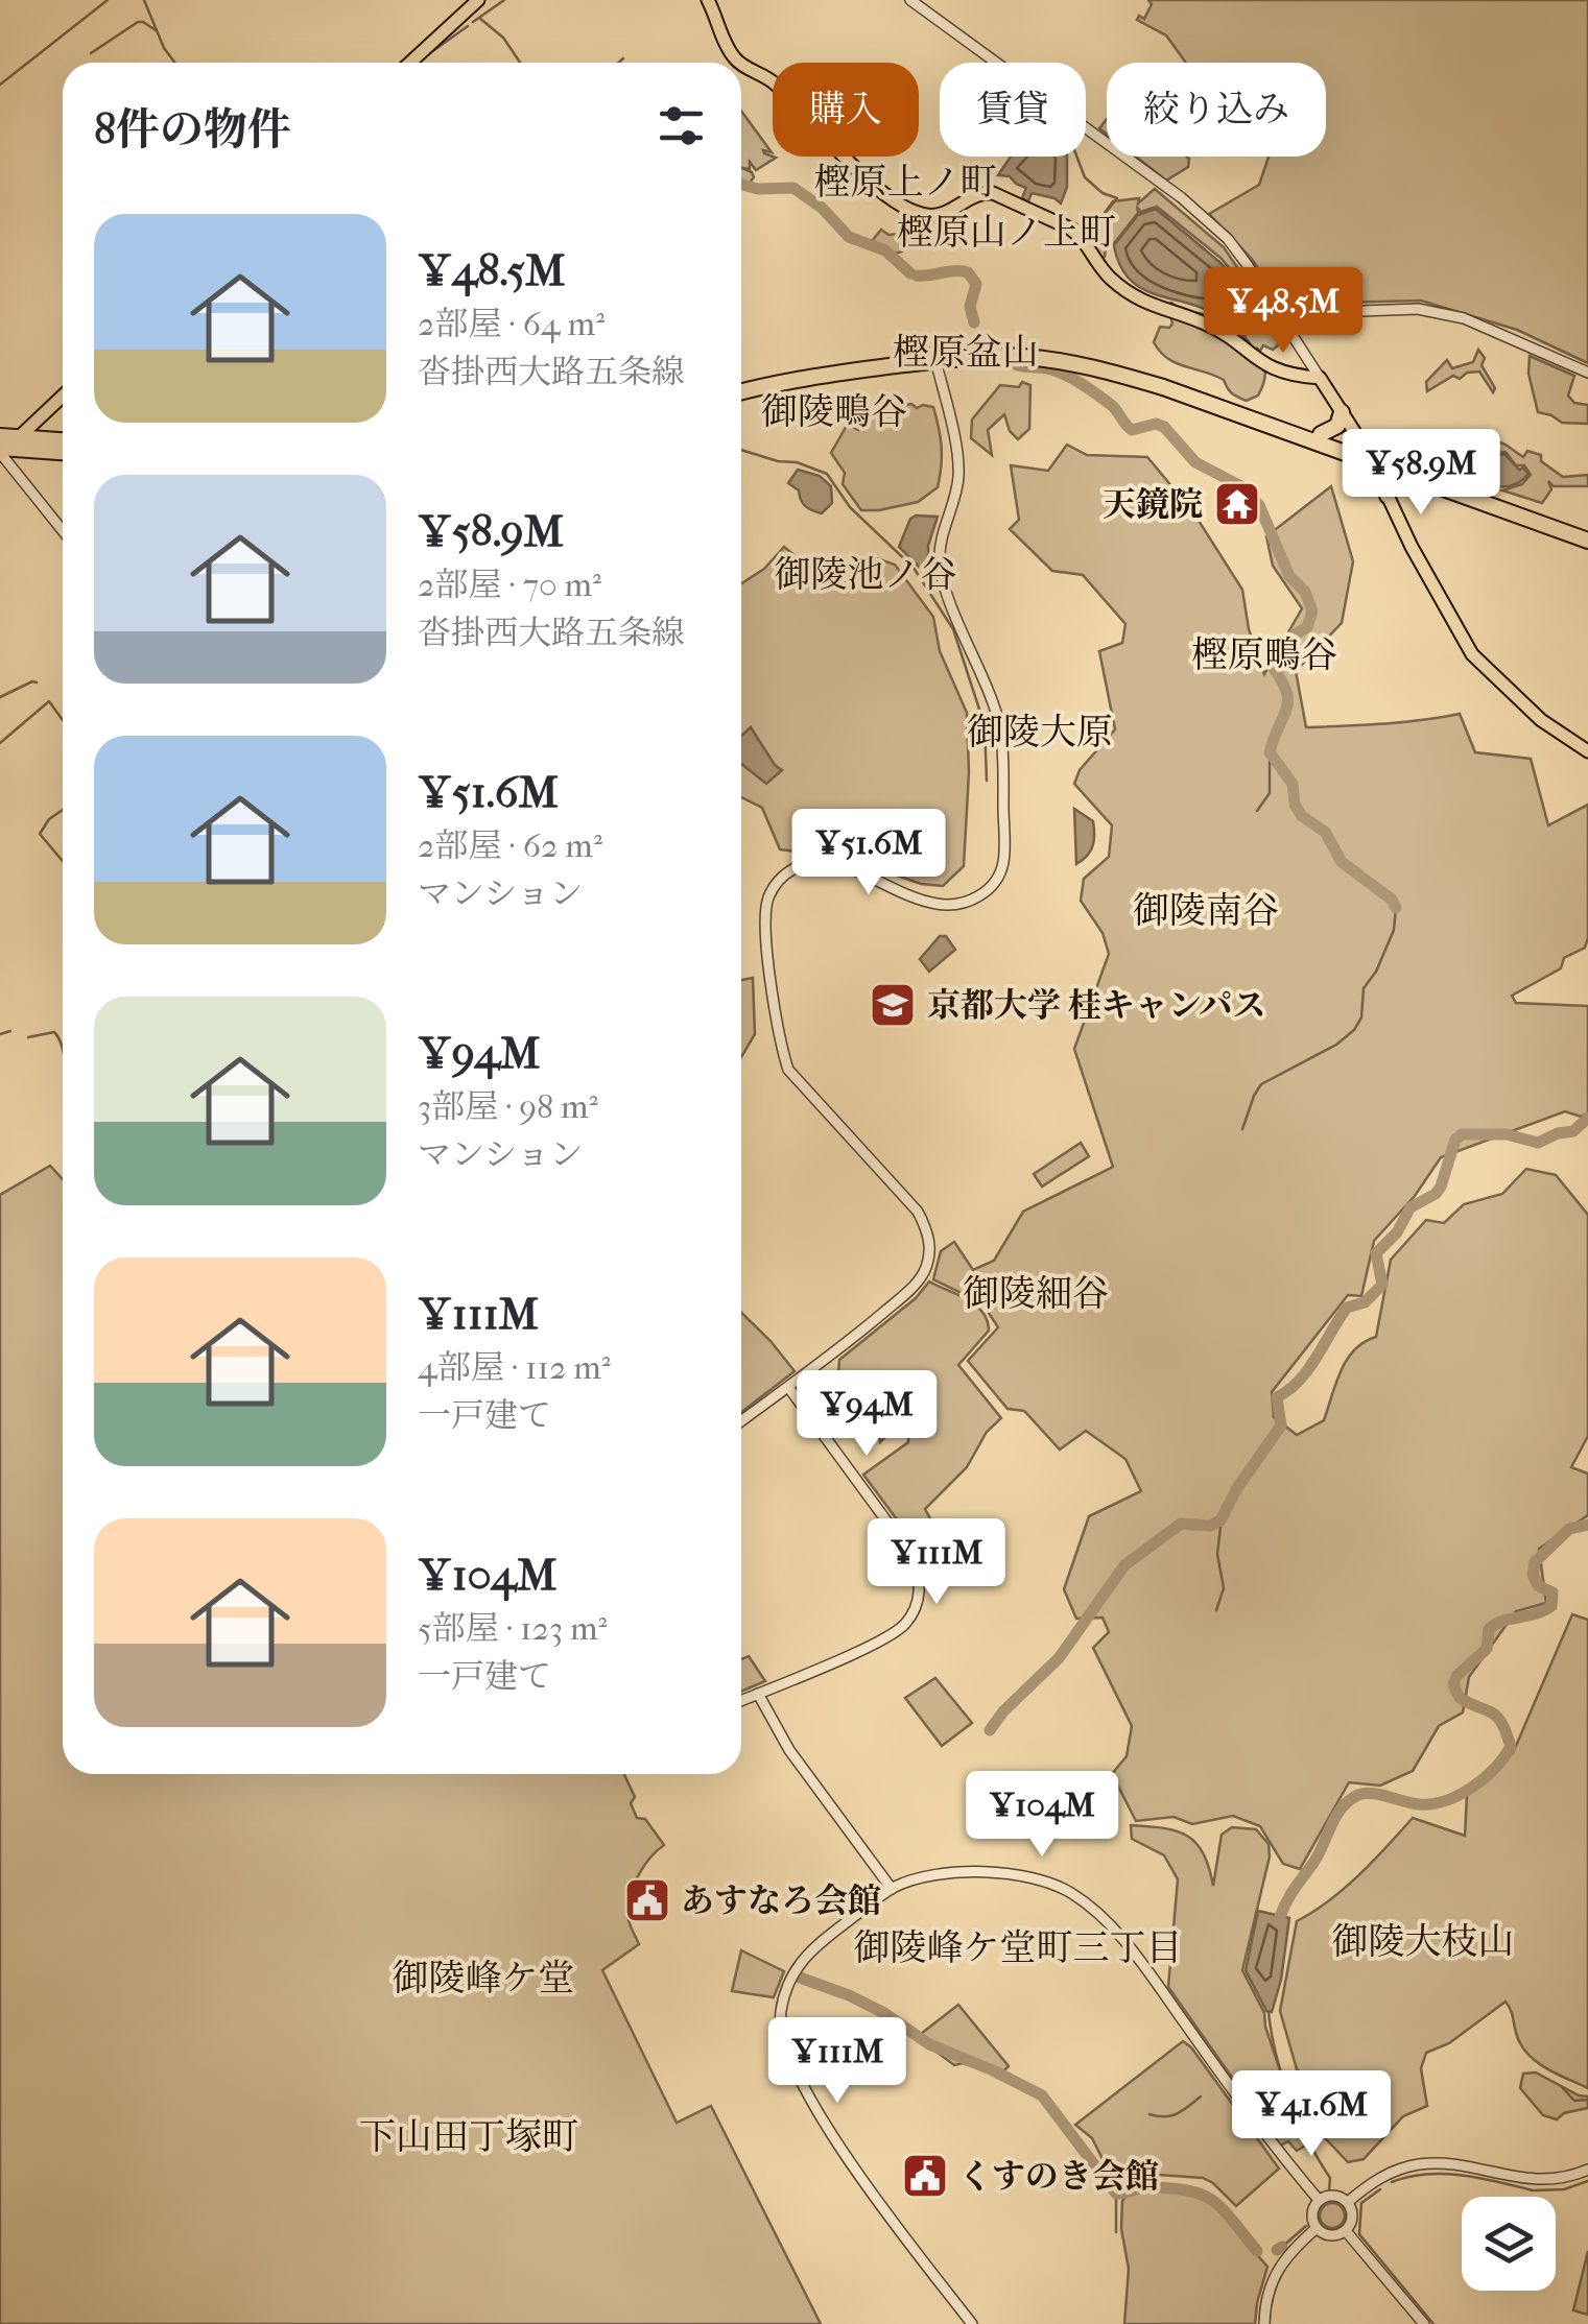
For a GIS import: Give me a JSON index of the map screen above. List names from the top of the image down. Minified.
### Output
{"districts":["樫原上ノ町","樫原山ノ上町","樫原盆山","御陵鴫谷","御陵池ノ谷","樫原鴫谷","御陵大原","御陵南谷","御陵細谷","御陵大枝山","御陵峰ケ堂町三丁目","御陵峰ケ堂","下山田丁塚町"],"places":{"temple":["天鏡院"],"school or university":["京都大学 桂キャンパス"],"public building":["あすなろ会館","くすのき会館"]},"page":{"chip":["購入","賃貸","絞り込み"],"heading":"8件の物件","list":[{"name":"¥48.5M","note":"2部屋 · 64 m² · 沓掛西大路五条線"},{"name":"¥58.9M","note":"2部屋 · 70 m² · 沓掛西大路五条線"},{"name":"¥51.6M","note":"2部屋 · 62 m² · マンション"},{"name":"¥94M","note":"3部屋 · 98 m² · マンション"},{"name":"¥111M","note":"4部屋 · 112 m² · 一戸建て"},{"name":"¥104M","note":"5部屋 · 123 m² · 一戸建て"}],"price":["¥48.5M","¥58.9M","¥51.6M","¥94M","¥111M","¥104M","¥111M","¥41.6M"]}}
